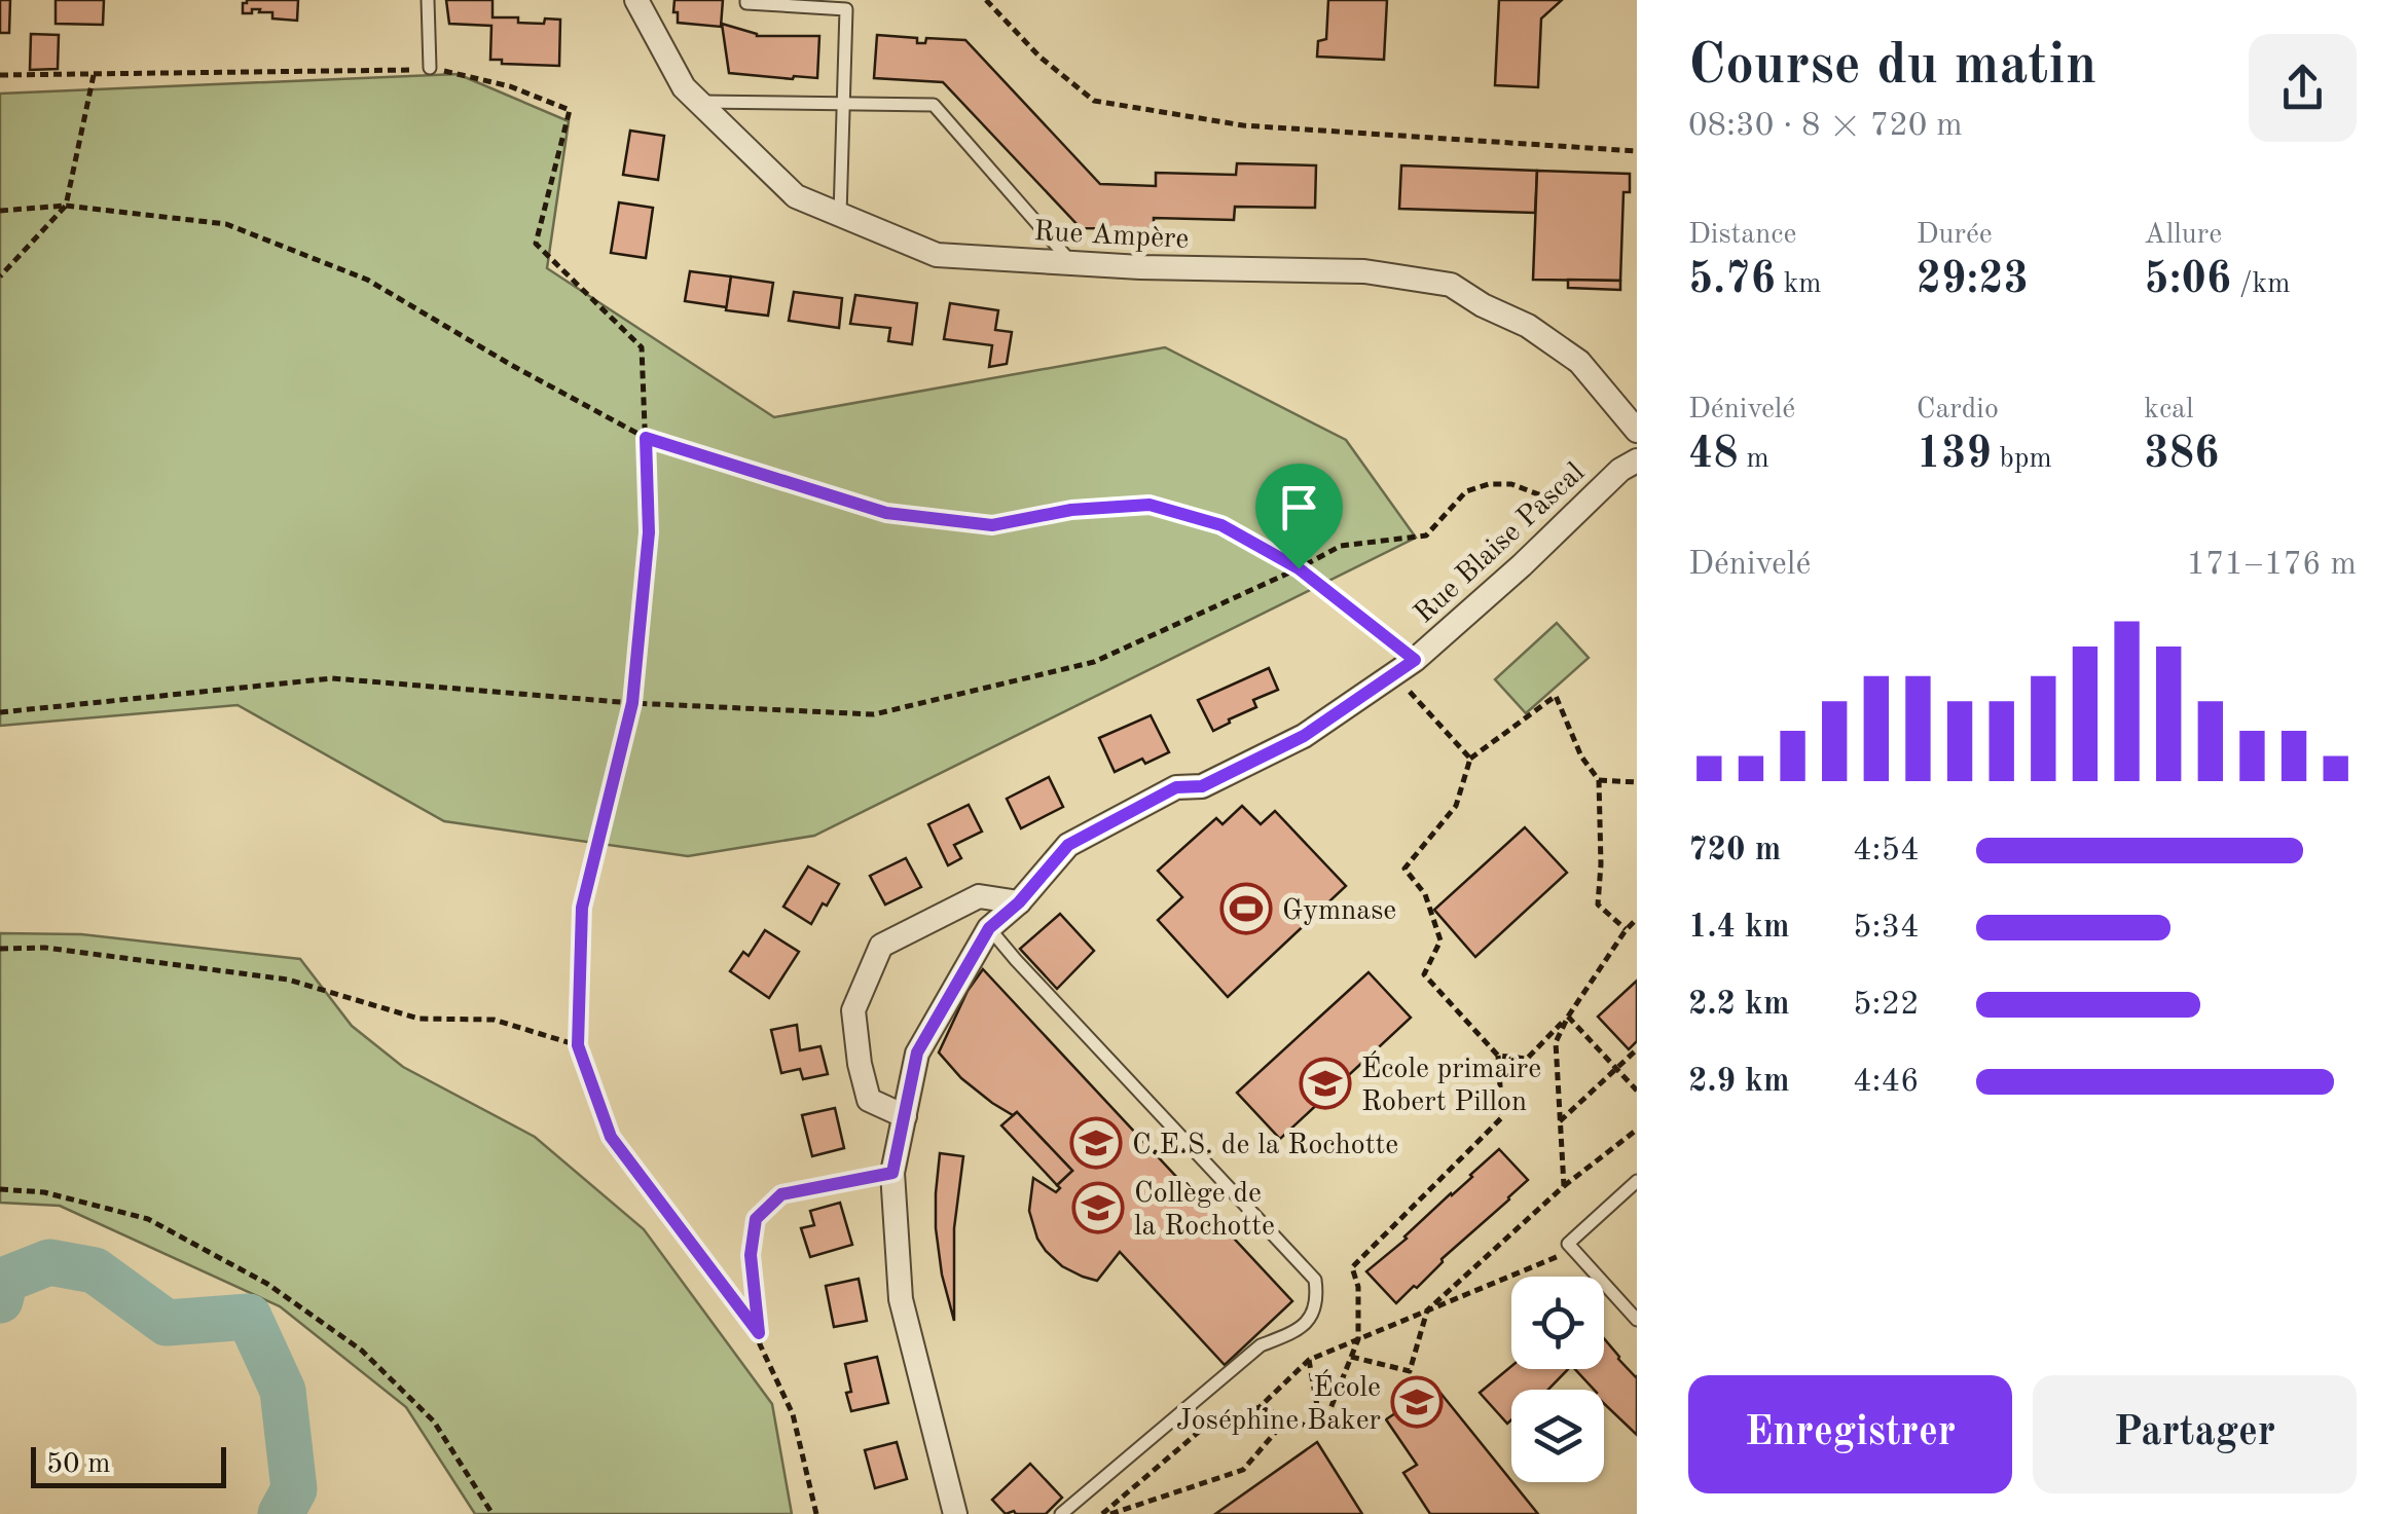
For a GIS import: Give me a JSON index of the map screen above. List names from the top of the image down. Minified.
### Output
{"streets":{"street":["Rue Ampère","Rue Blaise Pascal"]},"places":{"sports":["Gymnase"],"school or university":["École primaire Robert Pillon","C.E.S. de la Rochotte","Collège de la Rochotte","École Joséphine Baker"]},"scale_bar":"50 m","page":{"heading":["Course du matin","08:30 · 8 × 720 m"],"stats":[["Distance","5.76 km"],["Durée","29:23"],["Allure","5:06 /km"],["Dénivelé","48 m"],["Cardio","139 bpm"],["kcal","386"]],"chart":["Dénivelé","171–176 m"],"list":[{"name":"720 m","note":"4:54"},{"name":"1.4 km","note":"5:34"},{"name":"2.2 km","note":"5:22"},{"name":"2.9 km","note":"4:46"}],"buttons":["Enregistrer","Partager"],"scale":"50 m"}}
